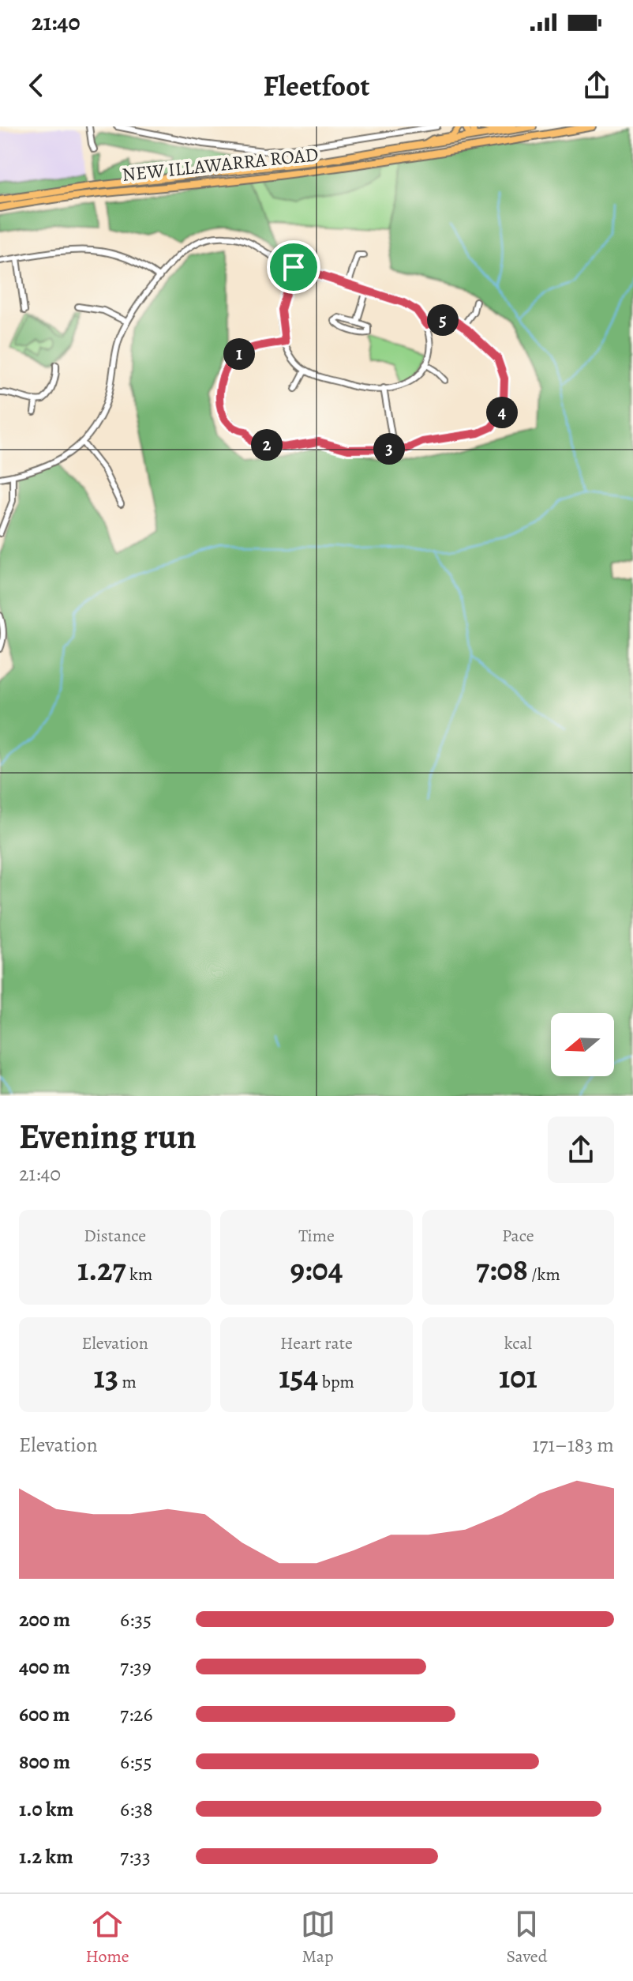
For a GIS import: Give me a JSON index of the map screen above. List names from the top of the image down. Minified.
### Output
{"streets":{"highway":["NEW ILLAWARRA ROAD"]},"north":"left","page":{"status":"21:40","header":"Fleetfoot","pins":["5","1","4","2","3"],"heading":["Evening run","21:40"],"stats":[["Distance","1.27 km"],["Time","9:04"],["Pace","7:08 /km"],["Elevation","13 m"],["Heart rate","154 bpm"],["kcal","101"]],"chart":["Elevation","171–183 m"],"list":[{"name":"200 m","note":"6:35"},{"name":"400 m","note":"7:39"},{"name":"600 m","note":"7:26"},{"name":"800 m","note":"6:55"},{"name":"1.0 km","note":"6:38"},{"name":"1.2 km","note":"7:33"}],"tabs":["Home","Map","Saved"]}}
